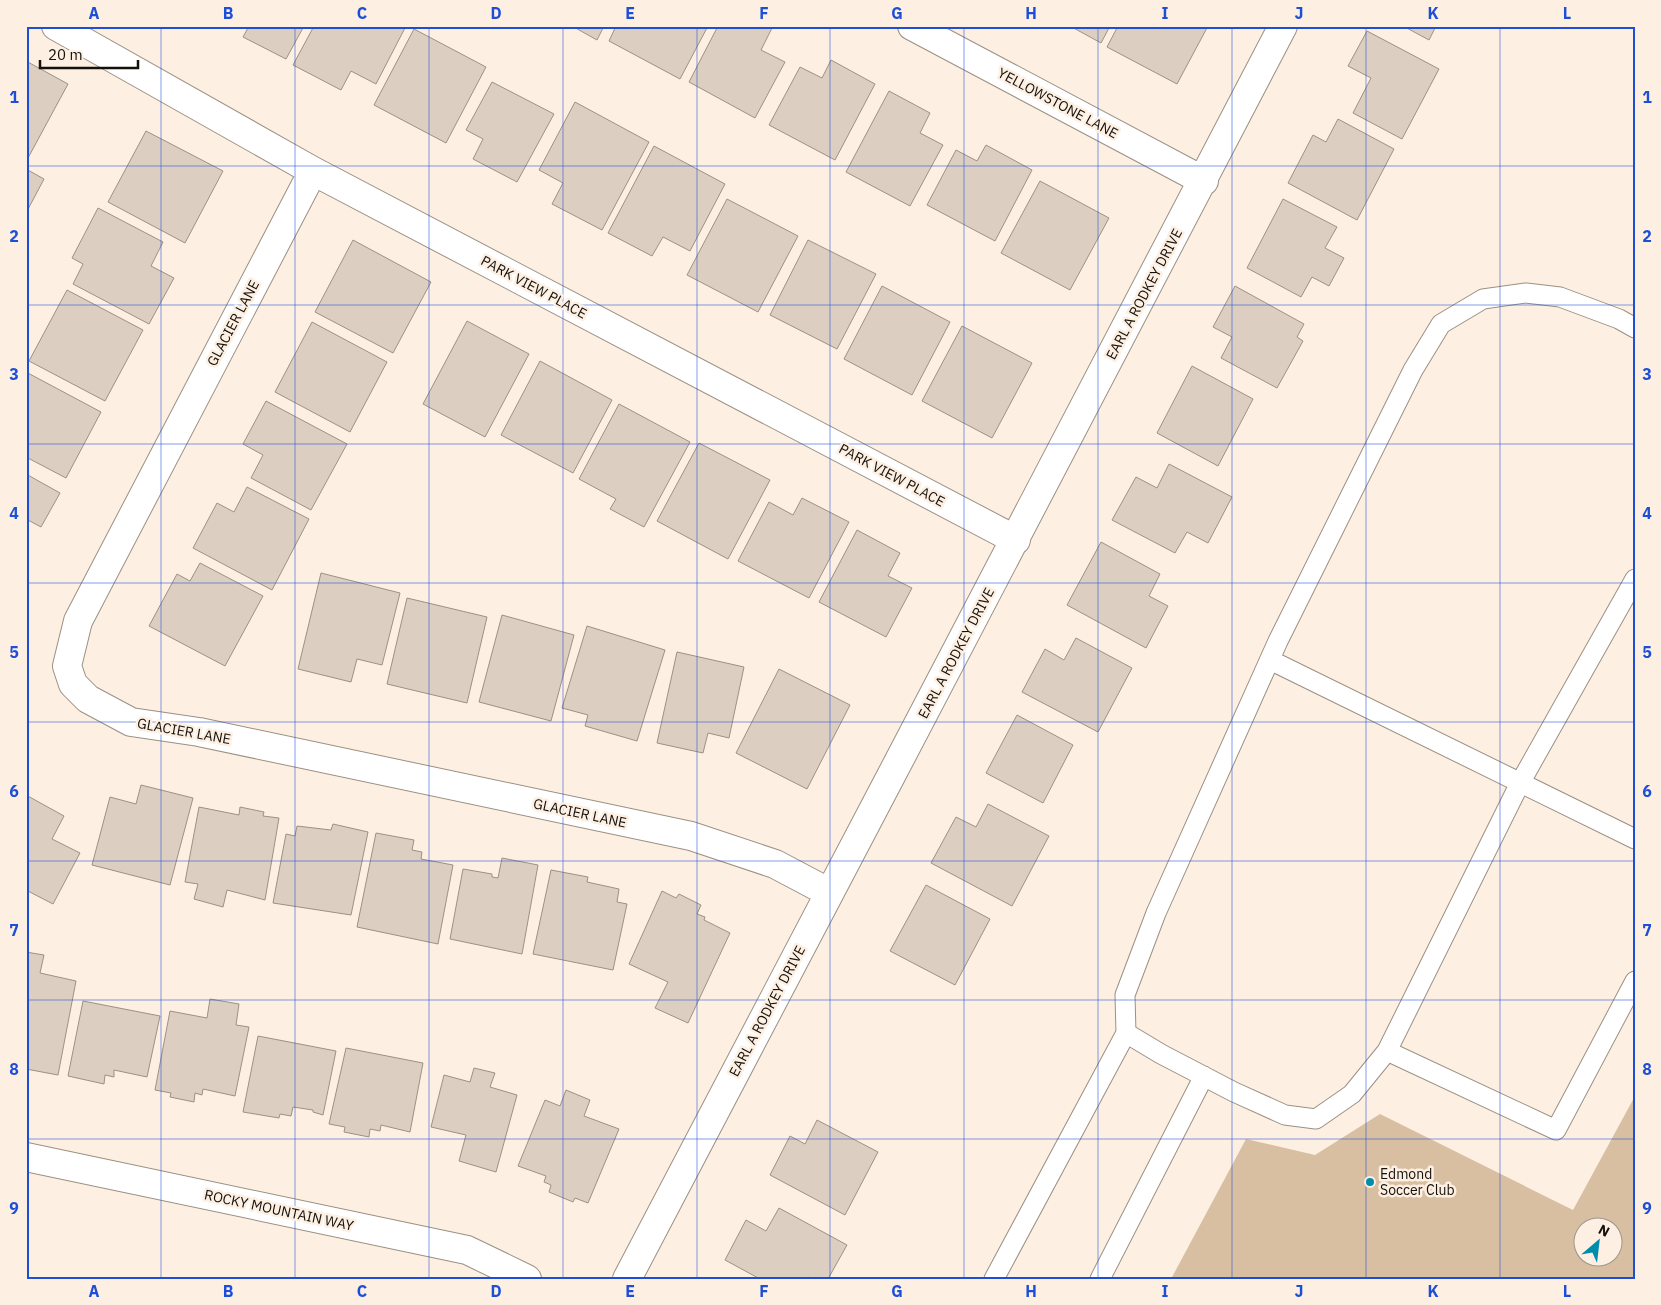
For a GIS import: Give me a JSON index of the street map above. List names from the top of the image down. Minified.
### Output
{"streets":{"street":["YELLOWSTONE LANE","PARK VIEW PLACE","EARL A RODKEY DRIVE","GLACIER LANE","ROCKY MOUNTAIN WAY"]},"crossings":[["YELLOWSTONE LANE","EARL A RODKEY DRIVE"],["PARK VIEW PLACE","EARL A RODKEY DRIVE"],["PARK VIEW PLACE","GLACIER LANE"],["EARL A RODKEY DRIVE","GLACIER LANE"]],"places":["Edmond Soccer Club"],"scale_bar":"20 m","north":"top right","grid":{"columns":["A","B","C","D","E","F","G","H","I","J","K","L"],"rows":["1","2","3","4","5","6","7","8","9"]}}
